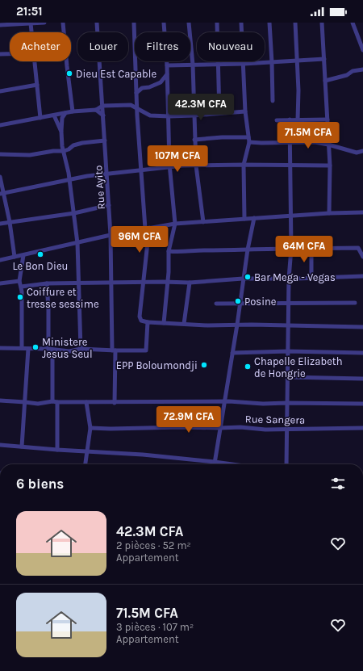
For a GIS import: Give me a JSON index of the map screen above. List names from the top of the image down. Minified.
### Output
{"streets":{"street":["Rue Ayito","Rue Sangera"]},"places":["Dieu Est Capable","Le Bon Dieu","Bar Mega - Vegas","Coiffure et tresse sessime","Posine","Ministere Jesus Seul","EPP Boloumondji","Chapelle Elizabeth de Hongrie"],"page":{"status":"21:51","chip":["Acheter","Louer","Filtres","Nouveau"],"price":["42.3M CFA","71.5M CFA","107M CFA","96M CFA","64M CFA","72.9M CFA"],"heading":"6 biens","list":[{"name":"42.3M CFA","note":"2 pièces · 52 m² · Appartement"},{"name":"71.5M CFA","note":"3 pièces · 107 m² · Appartement"}]}}
